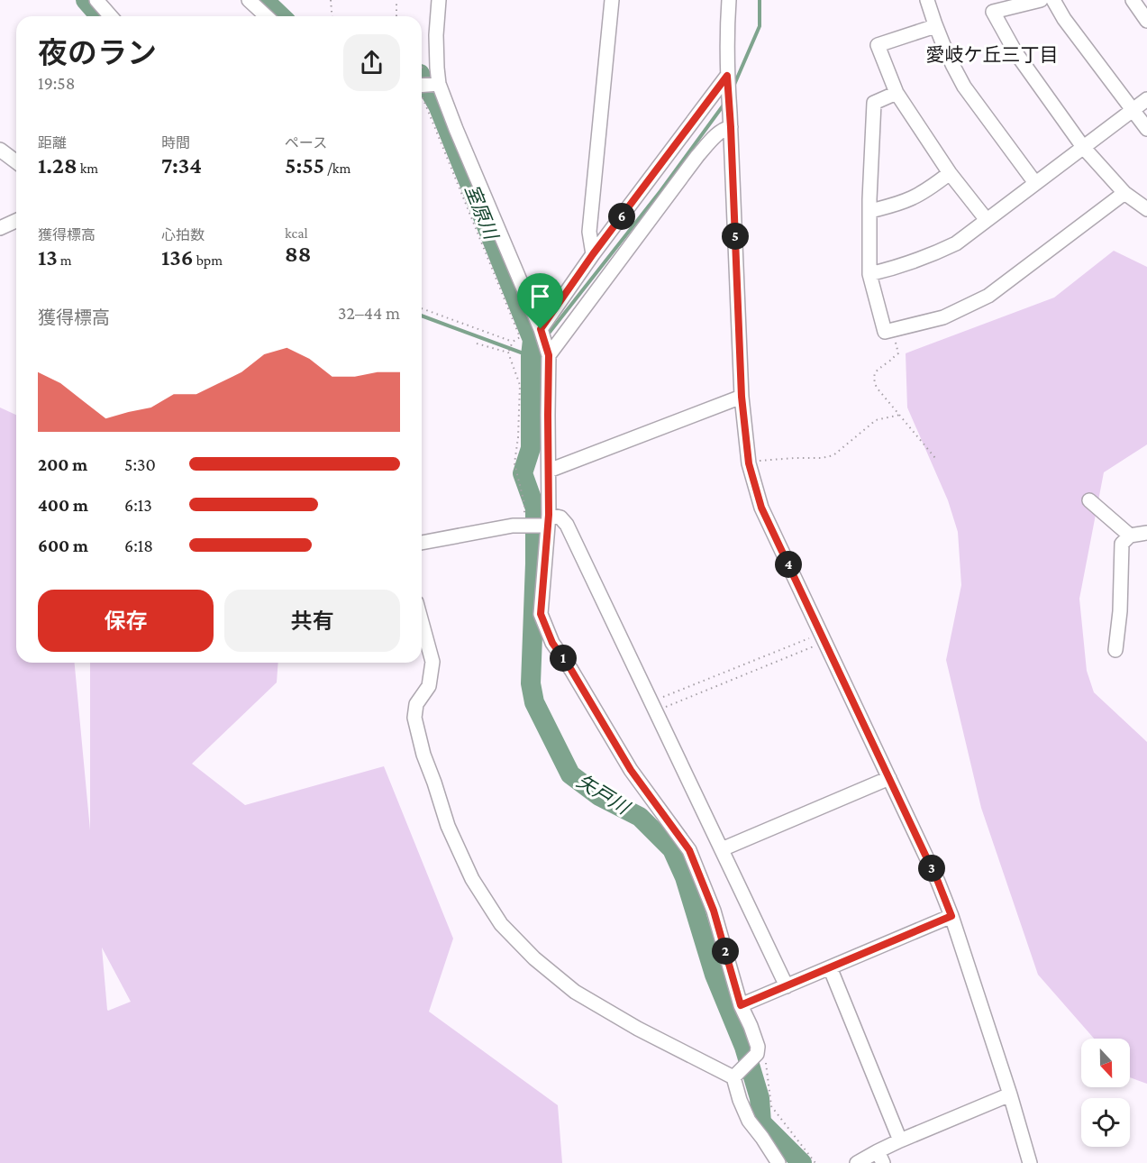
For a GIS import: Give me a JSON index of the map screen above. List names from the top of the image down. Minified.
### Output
{"districts":["愛岐ケ丘三丁目"],"water":["室原川","矢戸川"],"north":"bottom","page":{"heading":["夜のラン","19:58"],"stats":[["距離","1.28 km"],["時間","7:34"],["ペース","5:55 /km"],["獲得標高","13 m"],["心拍数","136 bpm"],["kcal","88"]],"pins":["6","5","4","1","3","2"],"chart":["獲得標高","32–44 m"],"list":[{"name":"200 m","note":"5:30"},{"name":"400 m","note":"6:13"},{"name":"600 m","note":"6:18"}],"buttons":["保存","共有"]}}
